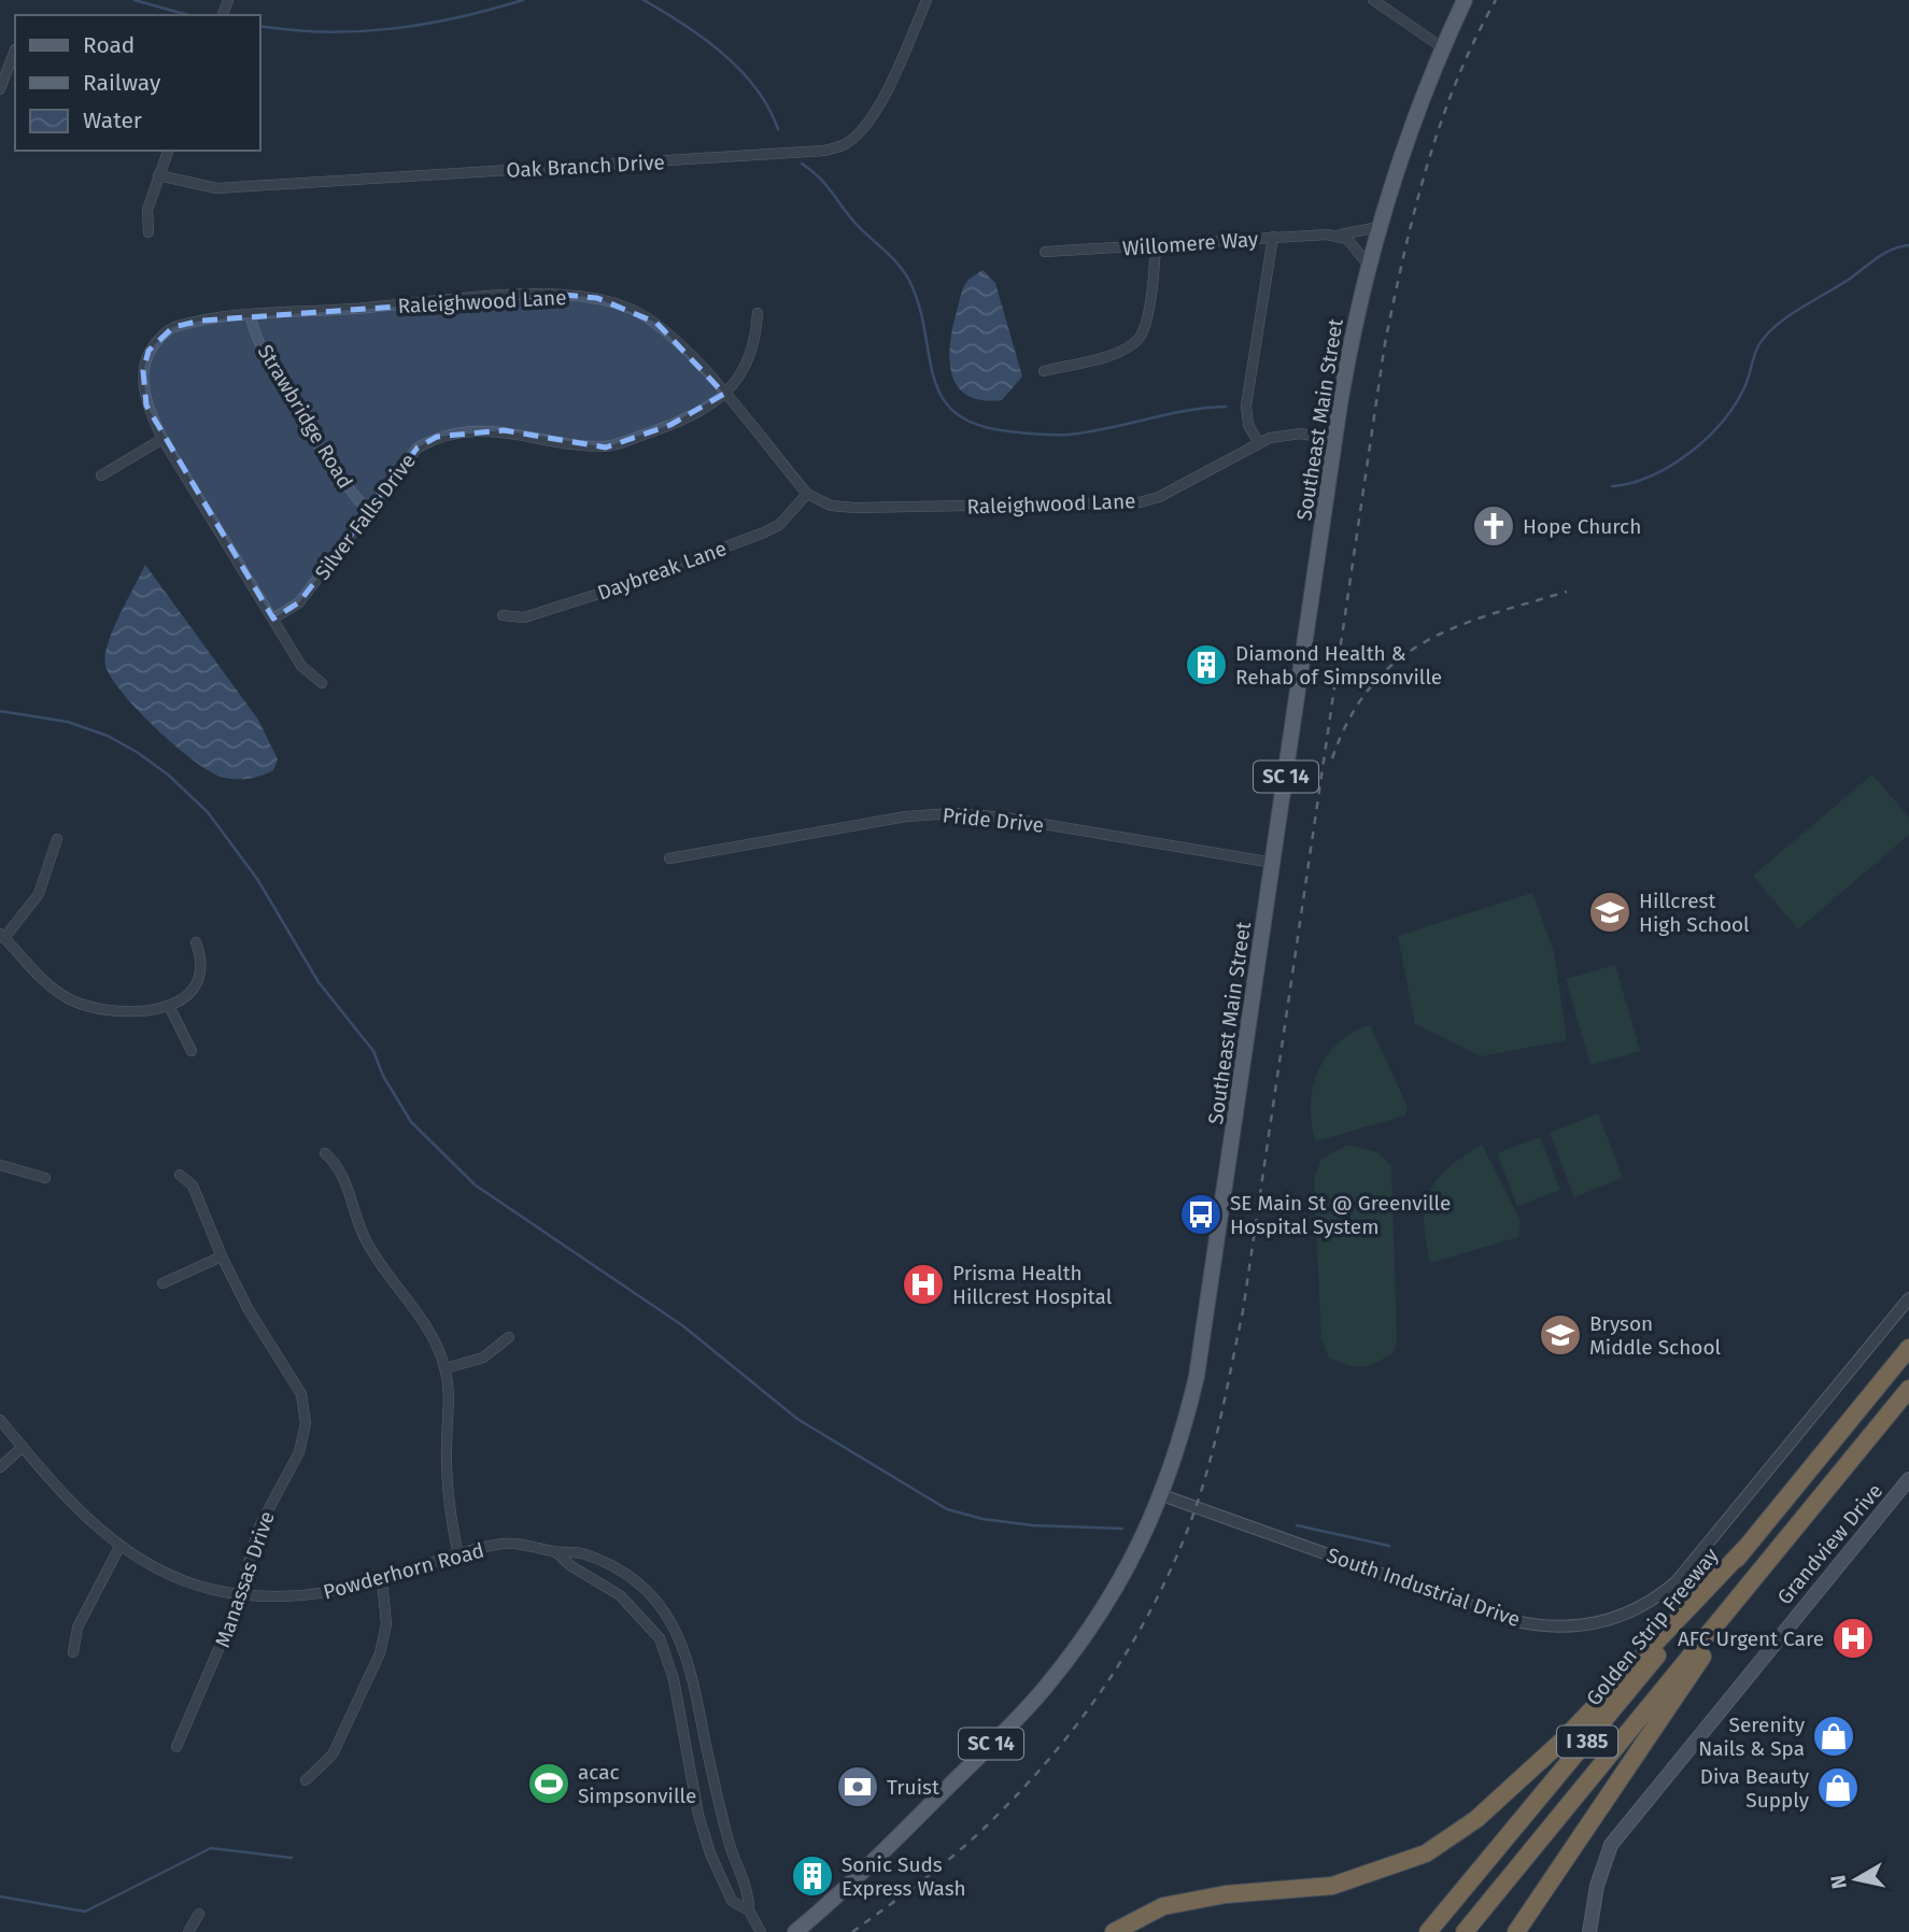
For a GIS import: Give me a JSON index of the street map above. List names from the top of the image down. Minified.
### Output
{"streets":{"highway":["Golden Strip Freeway","I 385"],"main road":["Southeast Main Street","SC 14","Grandview Drive"],"street":["Oak Branch Drive","Willomere Way","Raleighwood Lane","Strawbridge Road","Silver Falls Drive","Daybreak Lane","Pride Drive","Powderhorn Road","Manassas Drive","South Industrial Drive"]},"crossings":[["Willomere Way","Southeast Main Street"],["Raleighwood Lane","Strawbridge Road"],["Raleighwood Lane","Southeast Main Street"],["Raleighwood Lane","Silver Falls Drive"],["Raleighwood Lane","Daybreak Lane"],["Strawbridge Road","Silver Falls Drive"],["Southeast Main Street","Pride Drive"],["Southeast Main Street","South Industrial Drive"],["Powderhorn Road","Manassas Drive"]],"places":{"church":["Hope Church"],"building":["Diamond Health & Rehab of Simpsonville","Sonic Suds Express Wash"],"school or university":["Hillcrest High School","Bryson Middle School"],"bus stop":["SE Main St @ Greenville Hospital System"],"hospital":["Prisma Health Hillcrest Hospital","AFC Urgent Care"],"shop":["Serenity Nails & Spa","Diva Beauty Supply"],"sports":["acac Simpsonville"],"bank":["Truist"]},"legend":["Road","Railway","Water"],"north":"left"}
